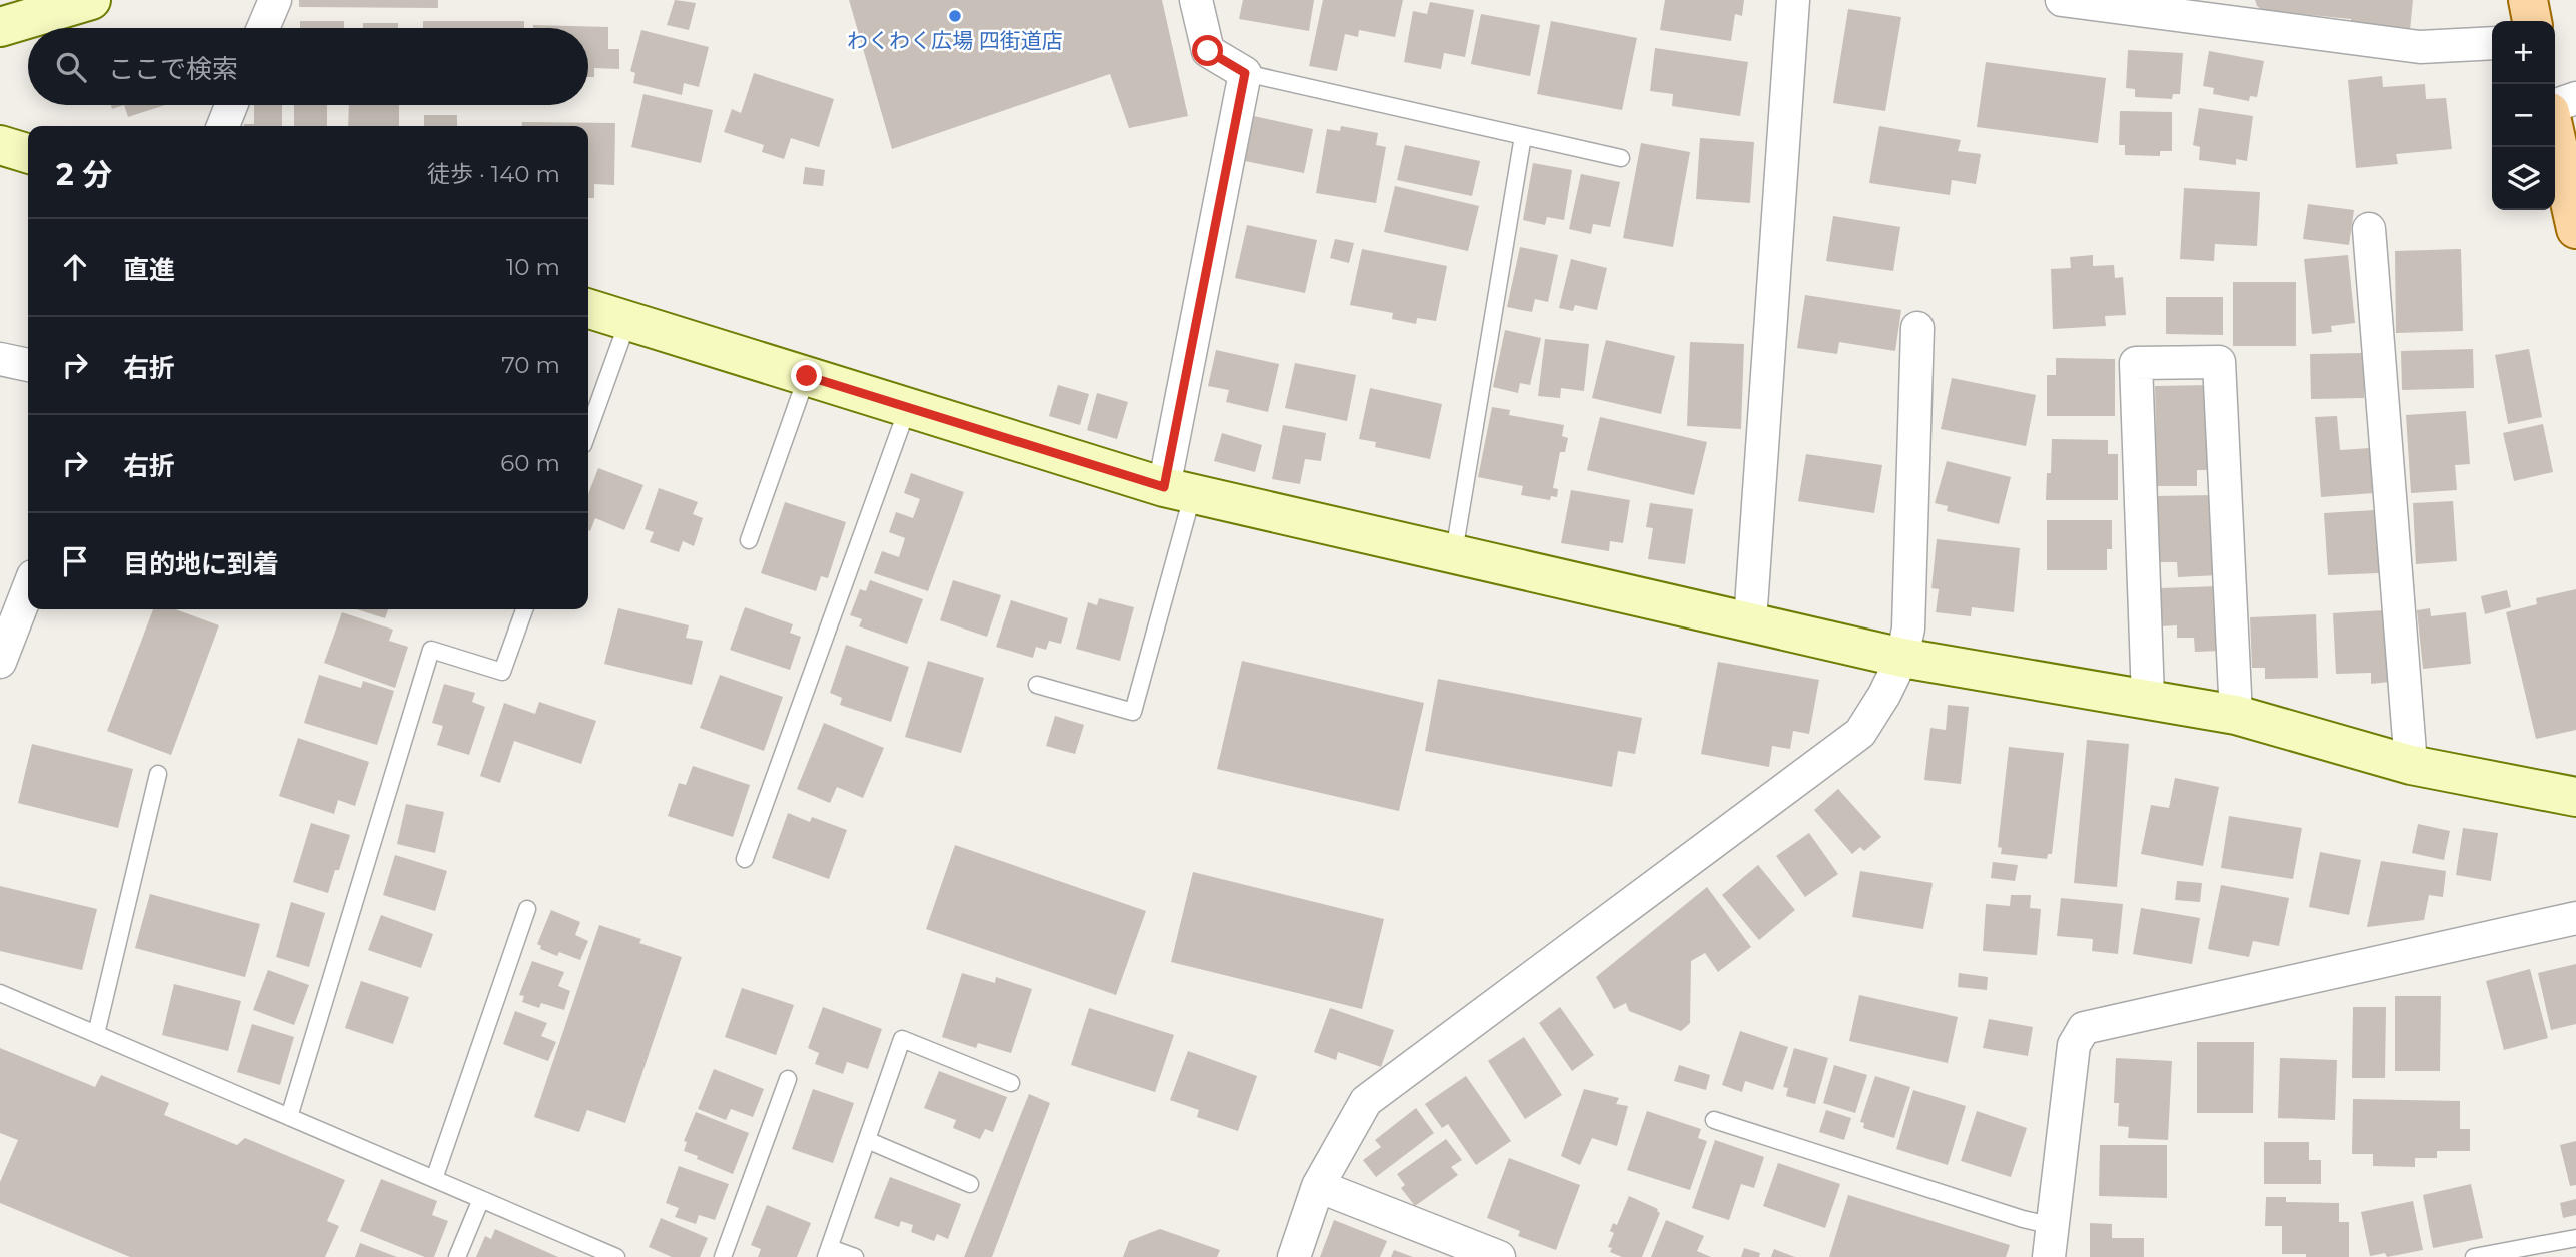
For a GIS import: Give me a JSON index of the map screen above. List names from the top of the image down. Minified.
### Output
{"places":["わくわく広場 四街道店"],"page":{"map_buttons":["+","−"],"search":"ここで検索","heading":["2 分","徒歩 · 140 m"],"list":[["直進","10 m"],["右折","70 m"],["右折","60 m"],"目的地に到着"]}}
